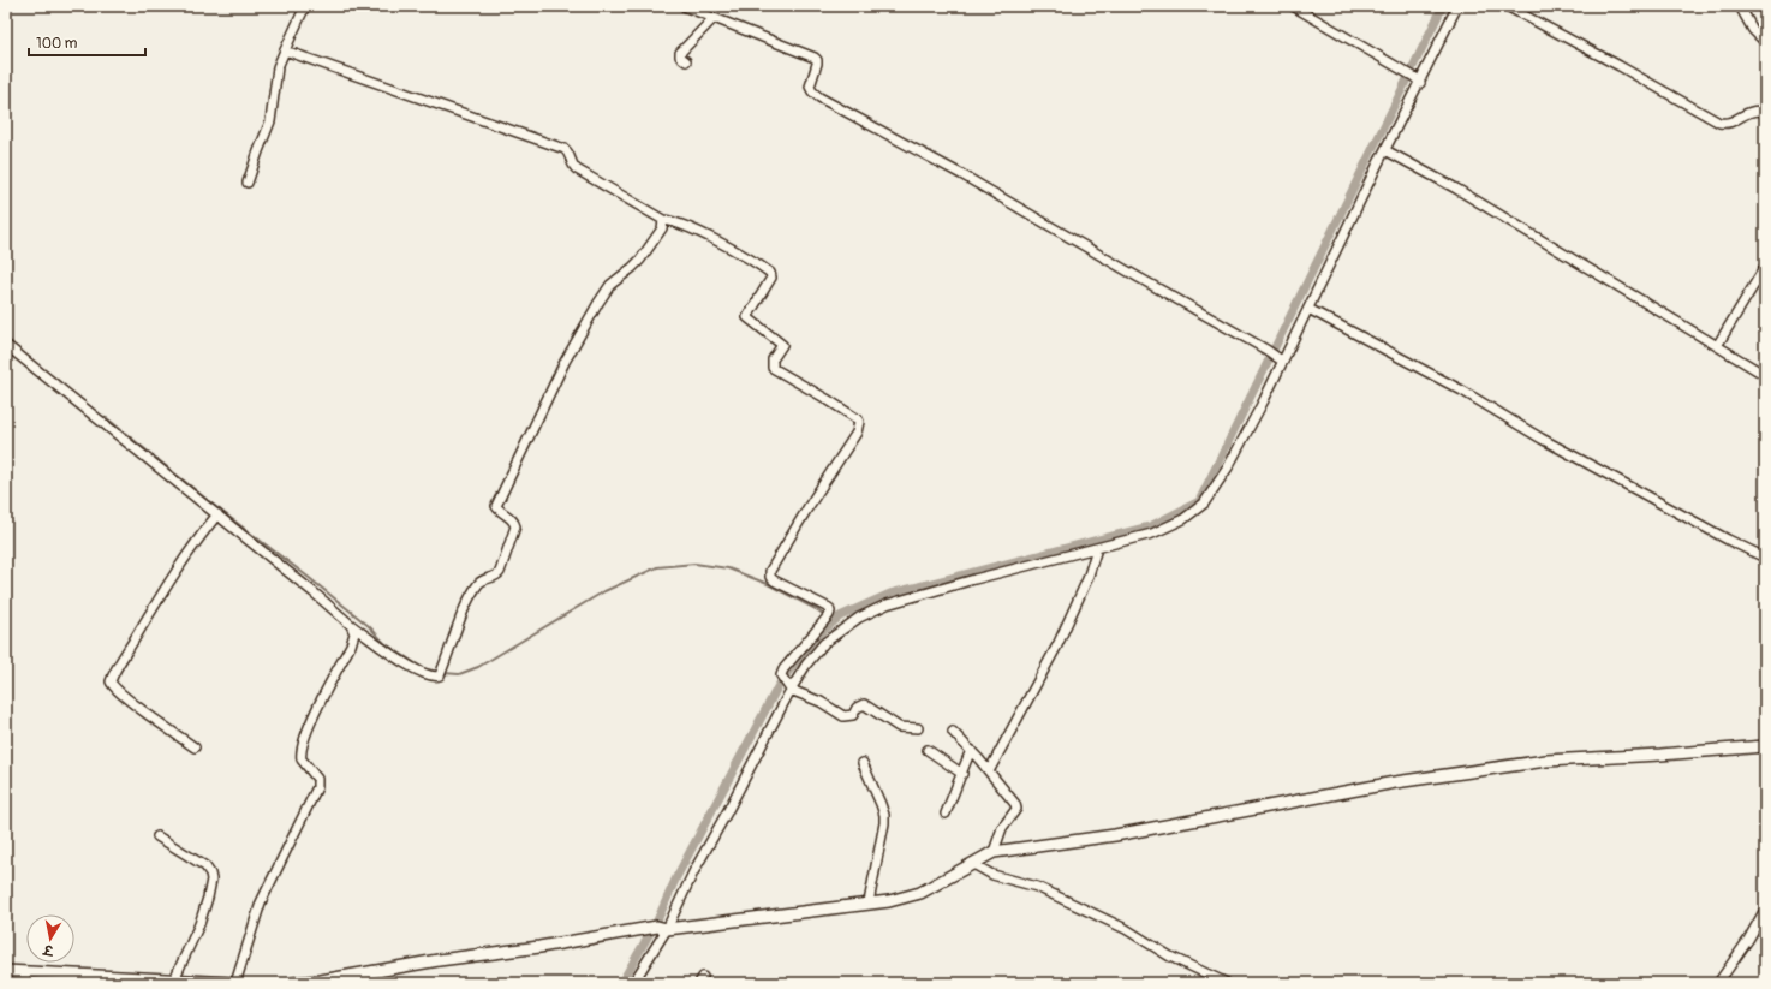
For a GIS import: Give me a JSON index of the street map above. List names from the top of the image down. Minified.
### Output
{"scale_bar":"100 m","north":"bottom"}
